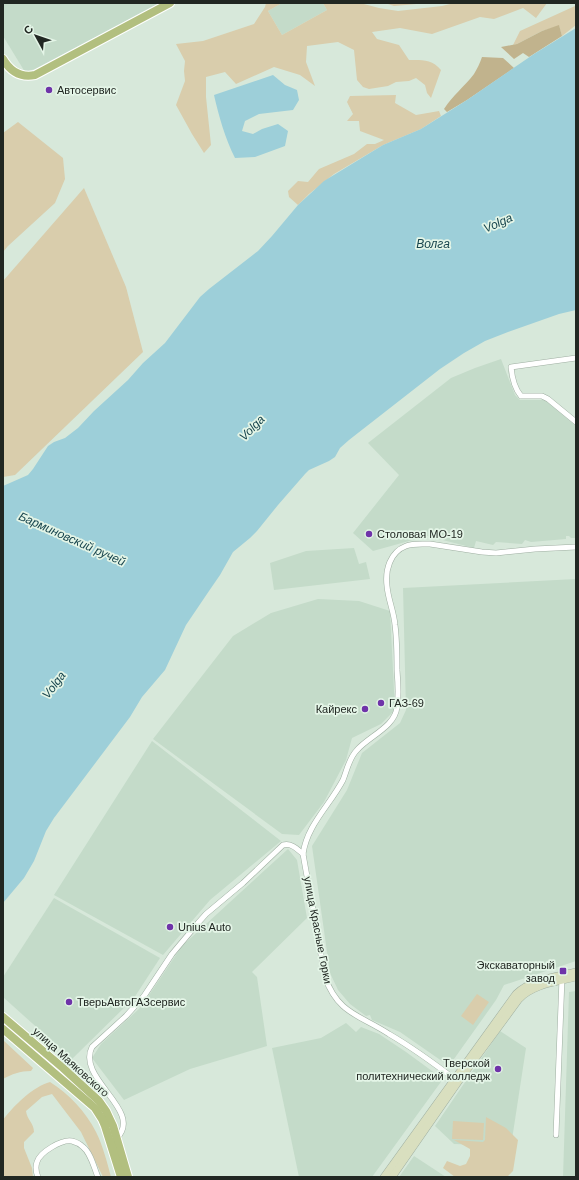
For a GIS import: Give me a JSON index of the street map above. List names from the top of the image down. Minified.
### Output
{"streets":{"main road":["улица Маяковского"],"street":["улица Красные Горки"]},"water":["Volga","Волга","Барминовский ручей"],"places":{"other":["Автосервис","Столовая МО-19","ГАЗ-69","Кайрекс","Unius Auto","ТверьАвтоГАЗсервис","Тверской политехнический колледж"],"transit":["Экскаваторный завод"]},"north":"top left"}
